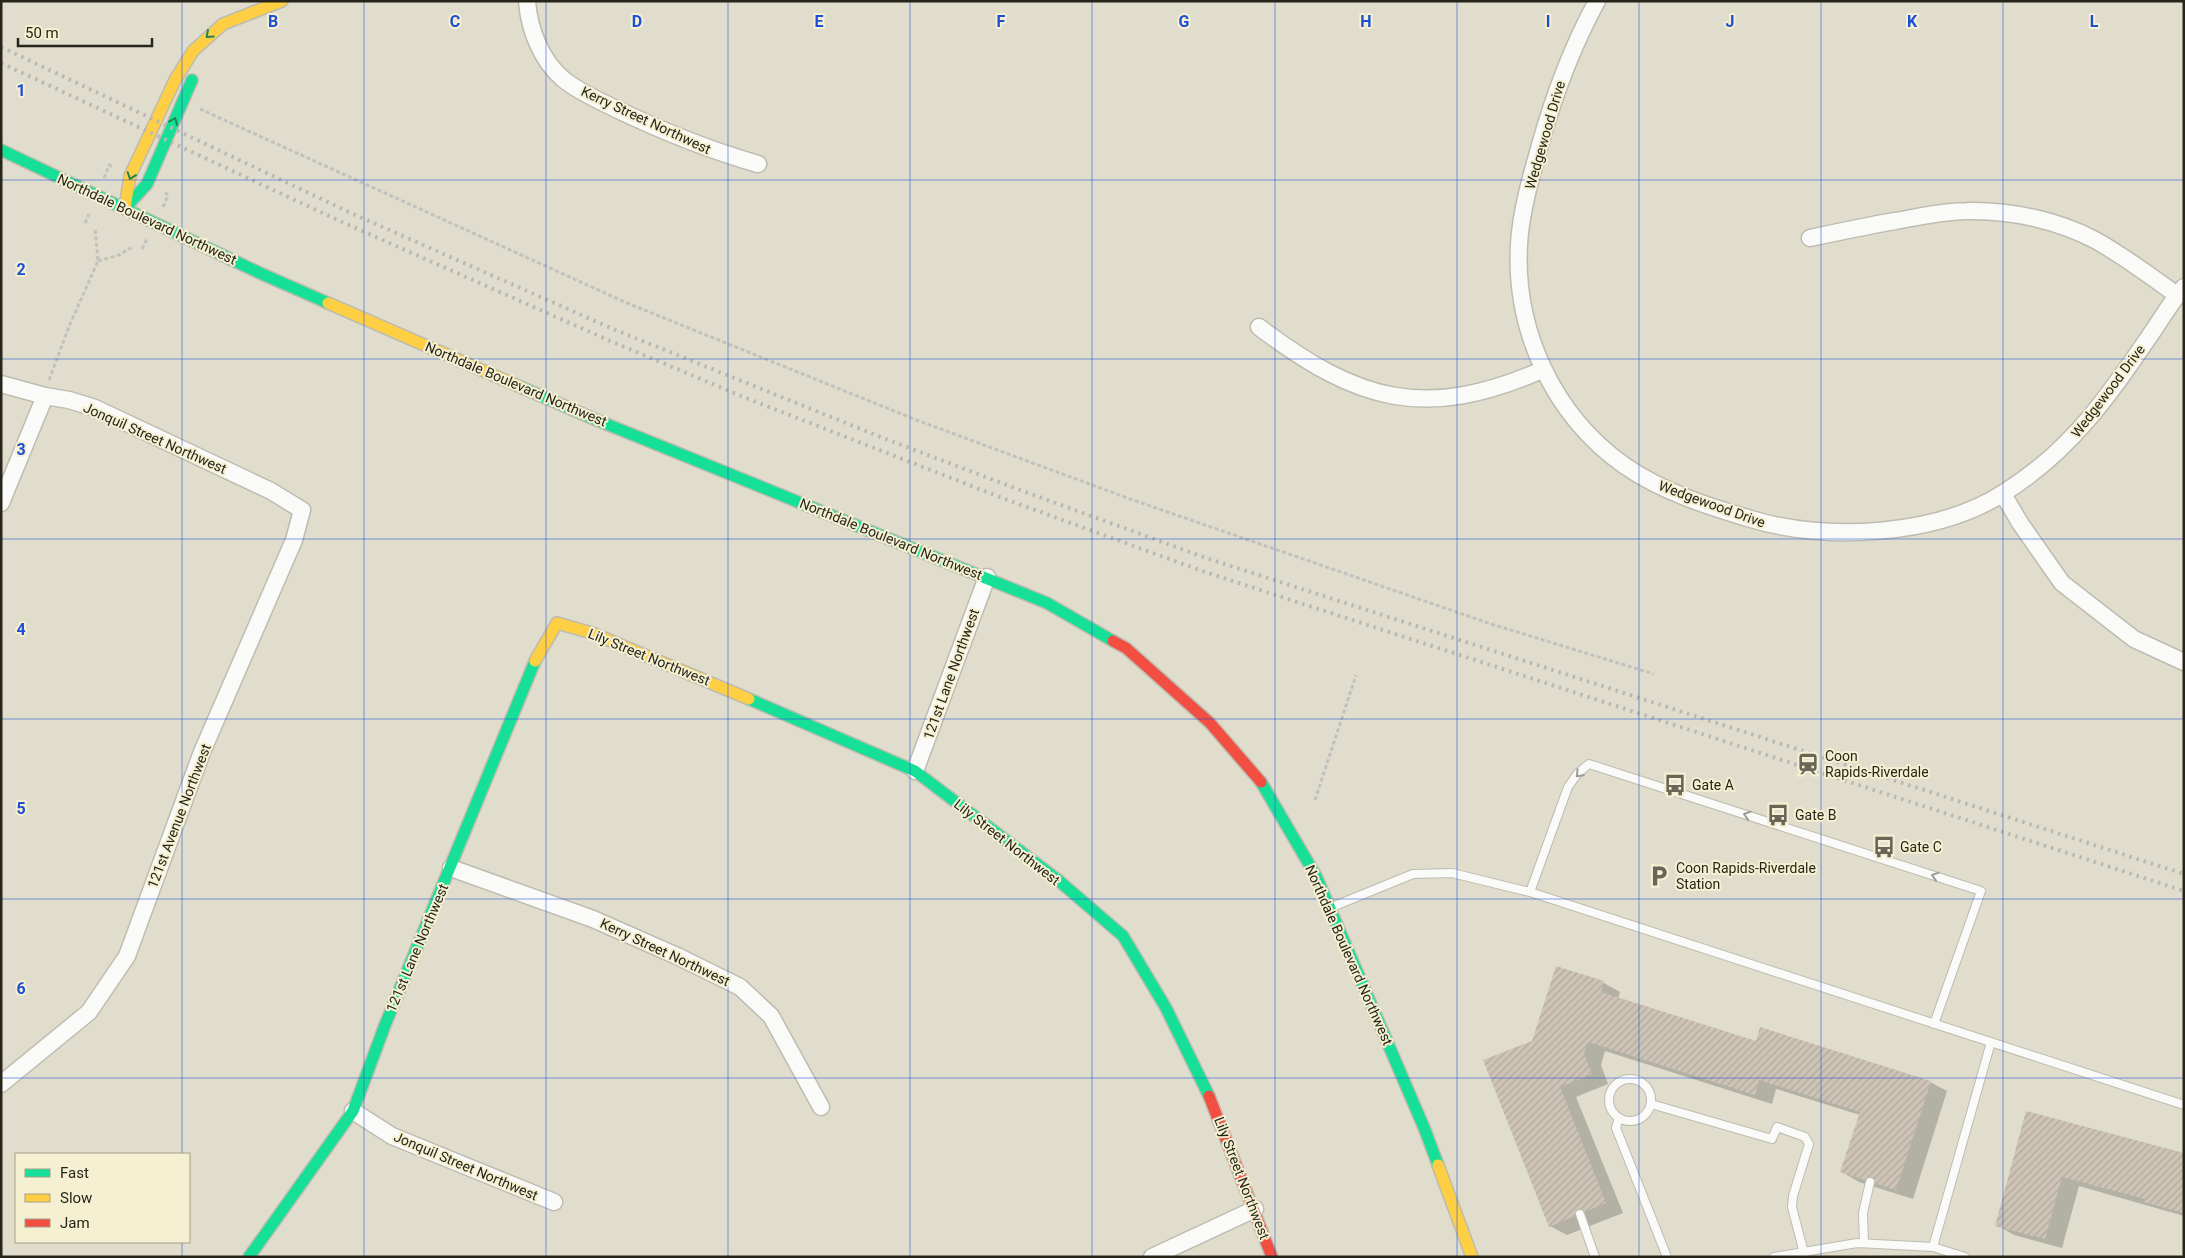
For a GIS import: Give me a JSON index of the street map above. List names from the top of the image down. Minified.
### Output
{"streets":{"street":["Kerry Street Northwest","Wedgewood Drive","Northdale Boulevard Northwest","Jonquil Street Northwest","Lily Street Northwest","121st Lane Northwest","121st Avenue Northwest"]},"crossings":[["Kerry Street Northwest","121st Lane Northwest"],["Northdale Boulevard Northwest","121st Lane Northwest"],["Jonquil Street Northwest","121st Lane Northwest"],["Jonquil Street Northwest","121st Avenue Northwest"],["Lily Street Northwest","121st Lane Northwest"]],"places":{"station":["Coon Rapids-Riverdale"],"bus stop":["Gate A","Gate B","Gate C"],"parking":["Coon Rapids-Riverdale Station"]},"legend":["Fast","Slow","Jam"],"scale_bar":"50 m","grid":{"columns":["B","C","D","E","F","G","H","I","J","K","L"],"rows":["1","2","3","4","5","6"]}}
